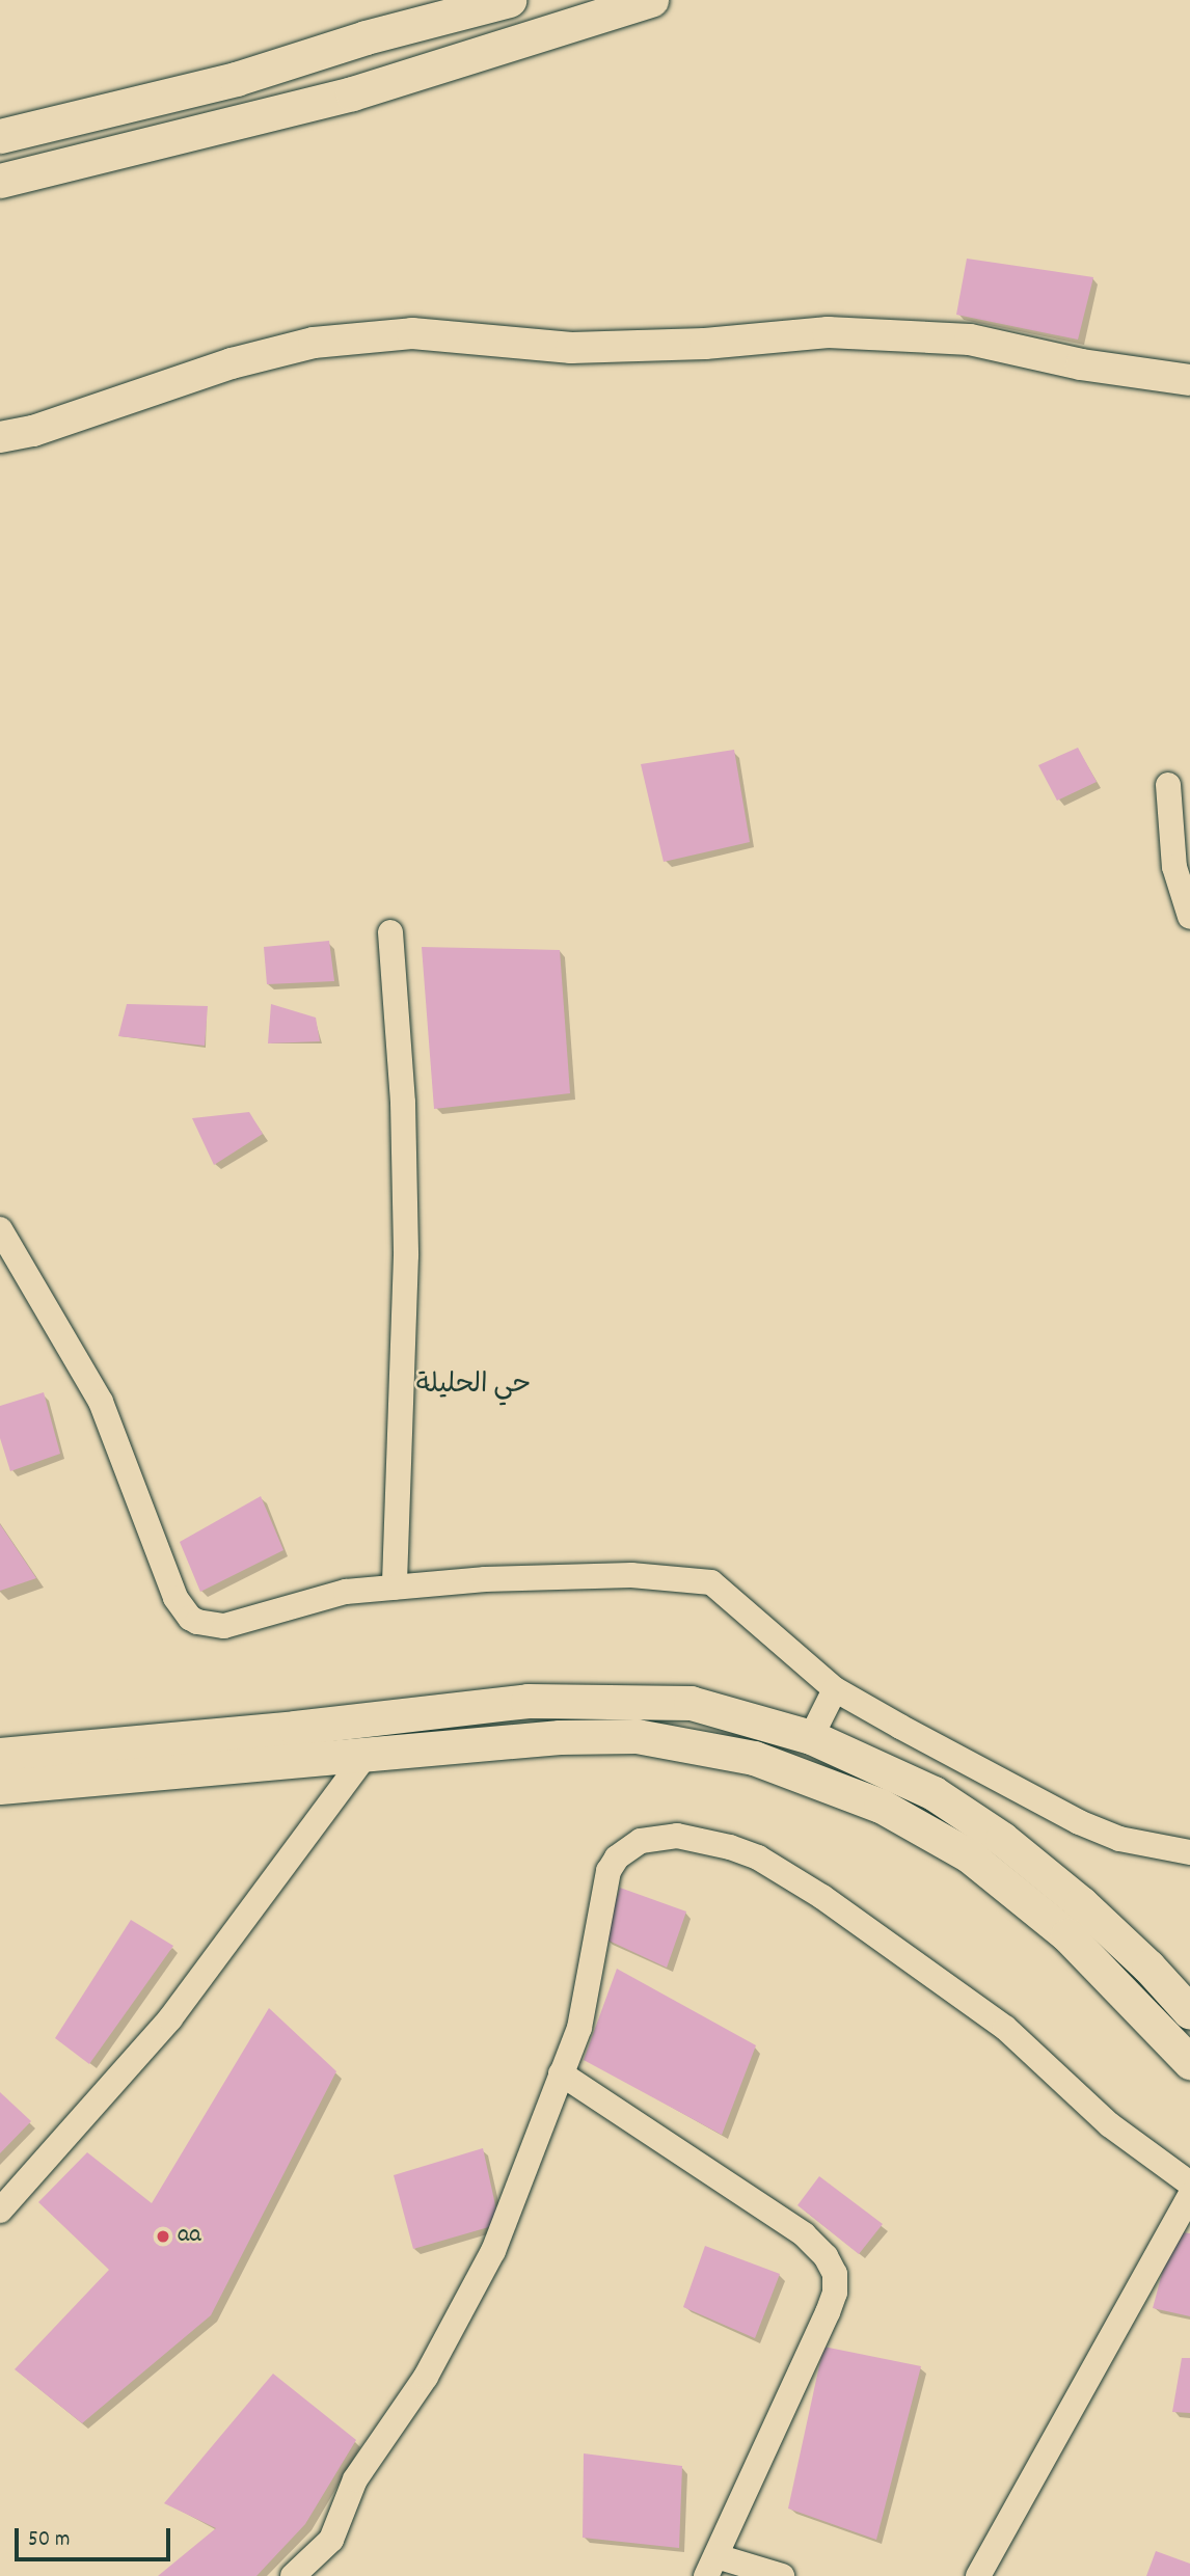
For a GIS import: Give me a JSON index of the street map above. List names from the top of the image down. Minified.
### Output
{"districts":["حي الحليلة"],"places":["aa"],"scale_bar":"50 m"}
